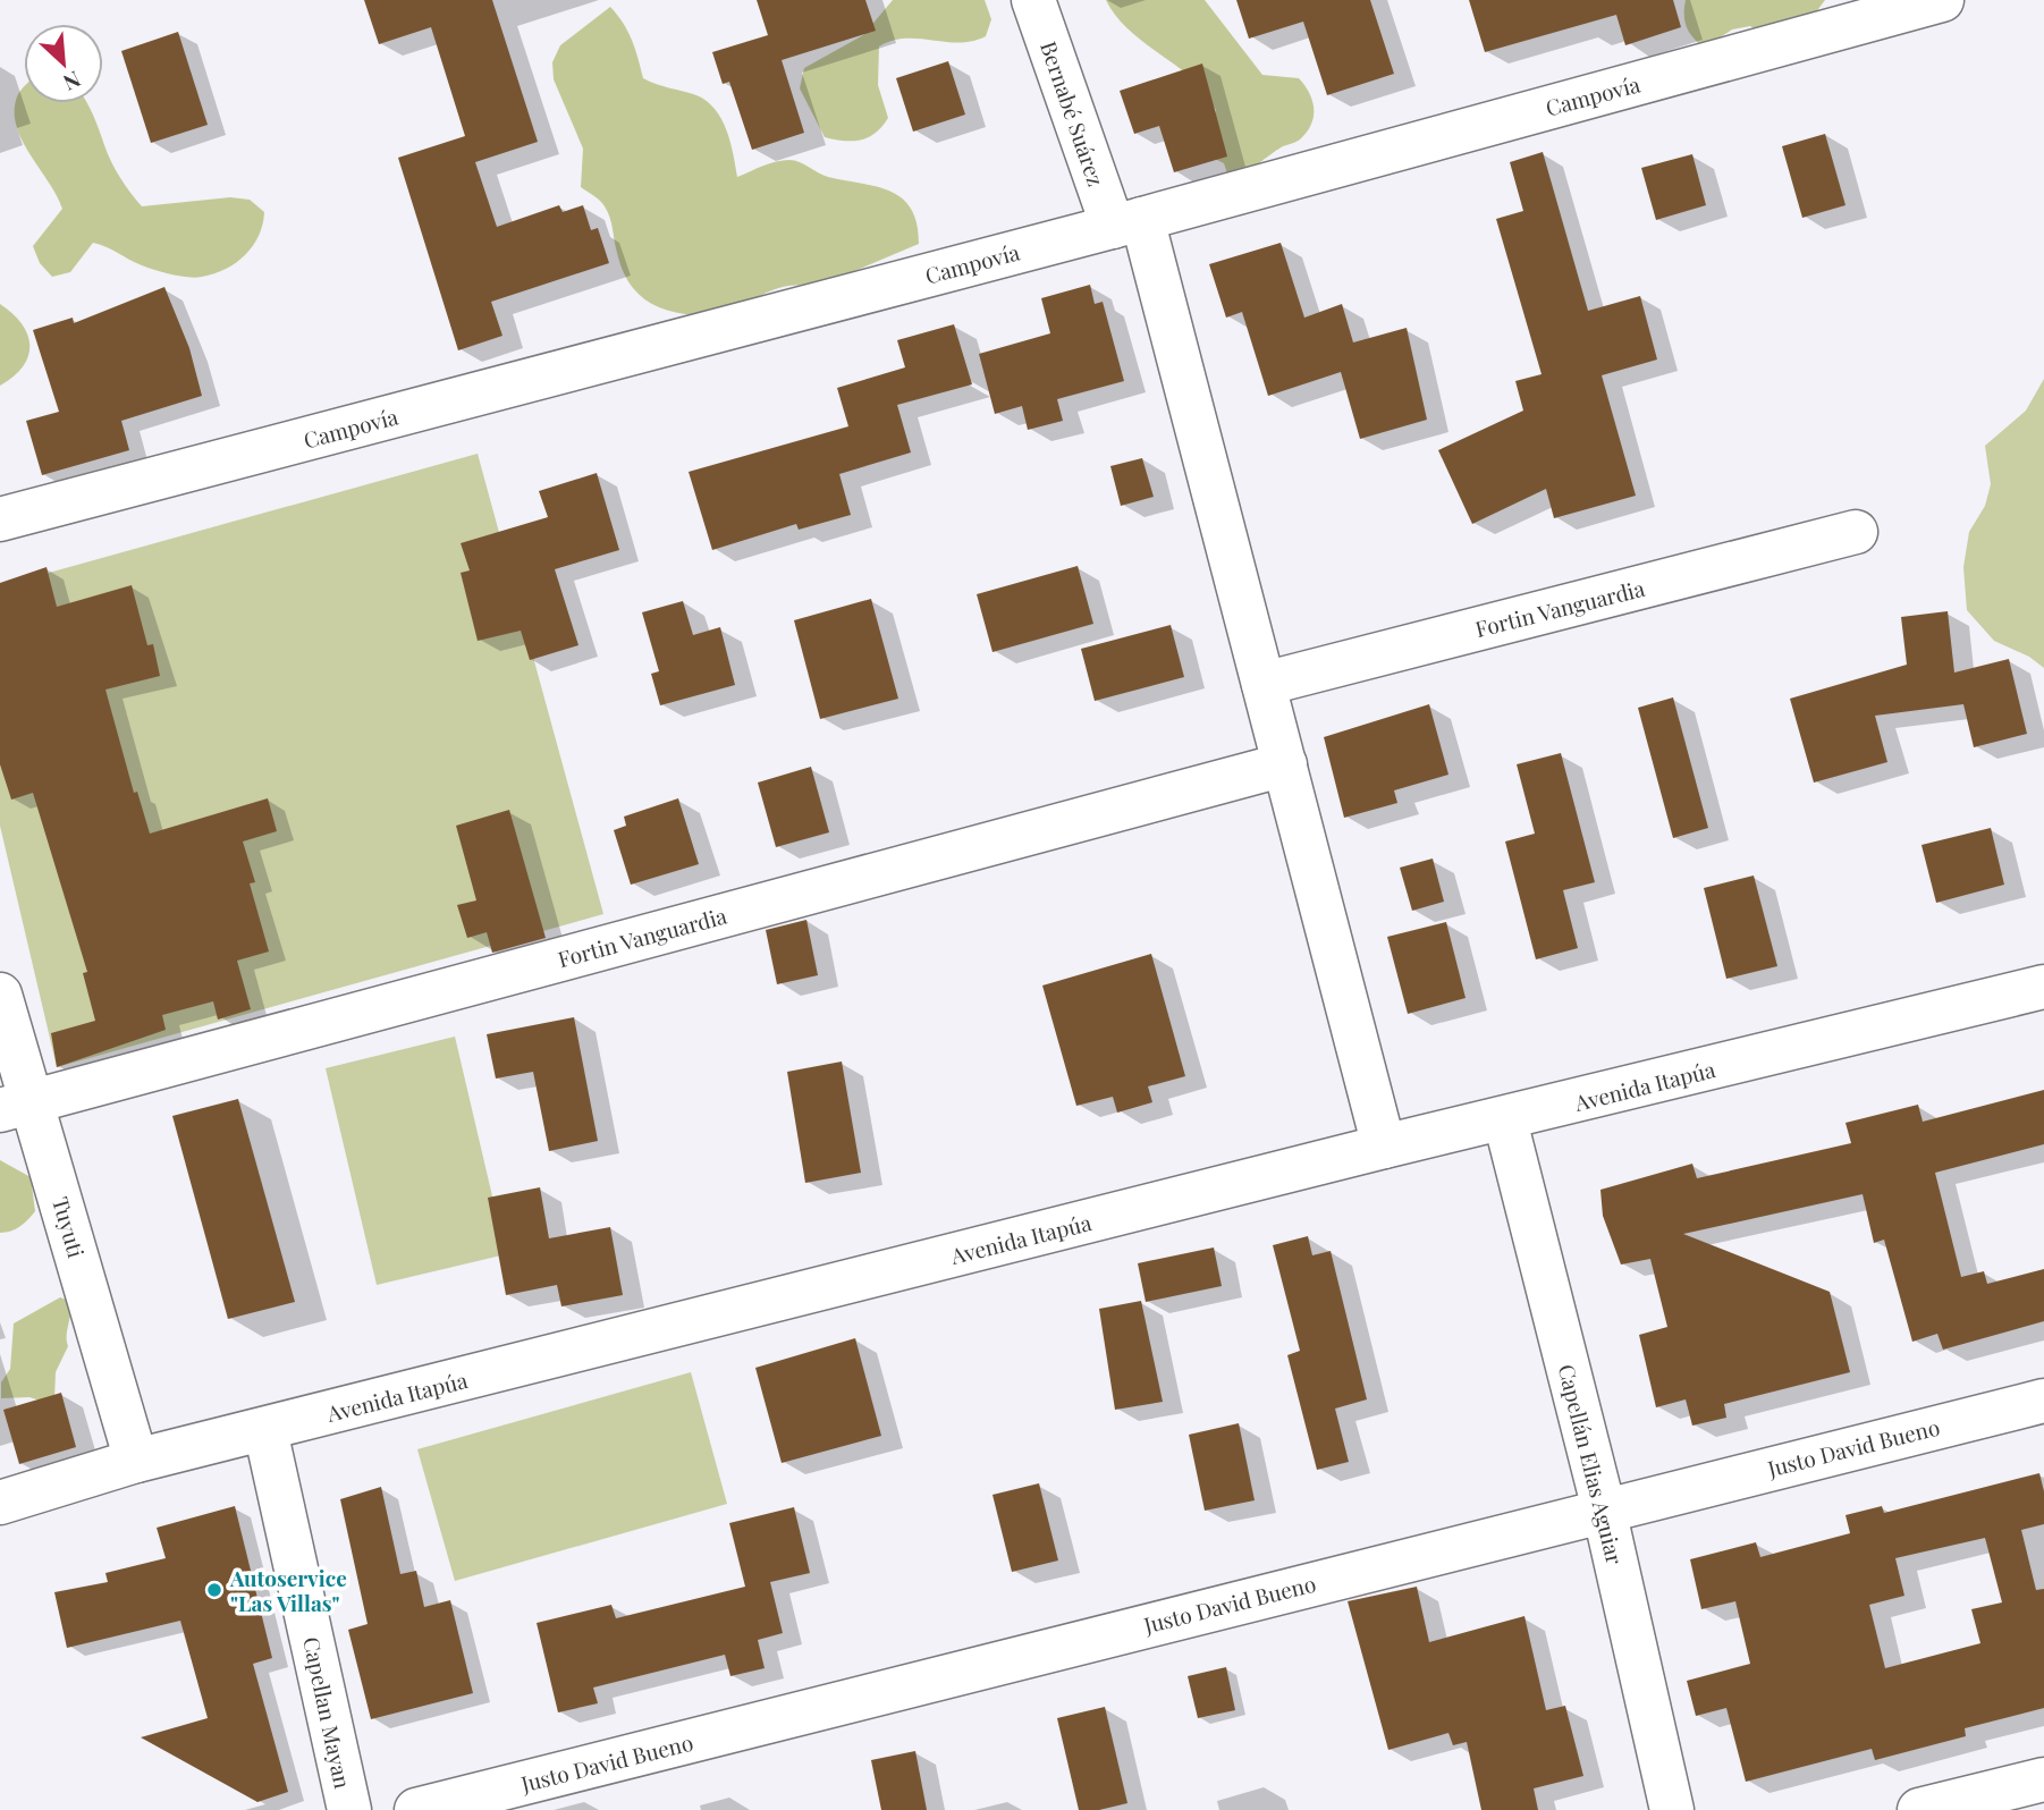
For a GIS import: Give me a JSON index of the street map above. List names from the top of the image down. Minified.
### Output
{"streets":{"street":["Campovía","Bernabé Suárez","Fortin Vanguardia","Avenida Itapúa","Tuyuti","Justo David Bueno","Capellán Elias Aguiar","Capellan Mayan"]},"crossings":[["Campovía","Bernabé Suárez"],["Bernabé Suárez","Fortin Vanguardia"],["Bernabé Suárez","Avenida Itapúa"],["Fortin Vanguardia","Tuyuti"],["Avenida Itapúa","Tuyuti"],["Avenida Itapúa","Capellán Elias Aguiar"],["Avenida Itapúa","Capellan Mayan"],["Justo David Bueno","Capellán Elias Aguiar"]],"places":["Autoservice \"Las Villas\""],"north":"bottom right"}
